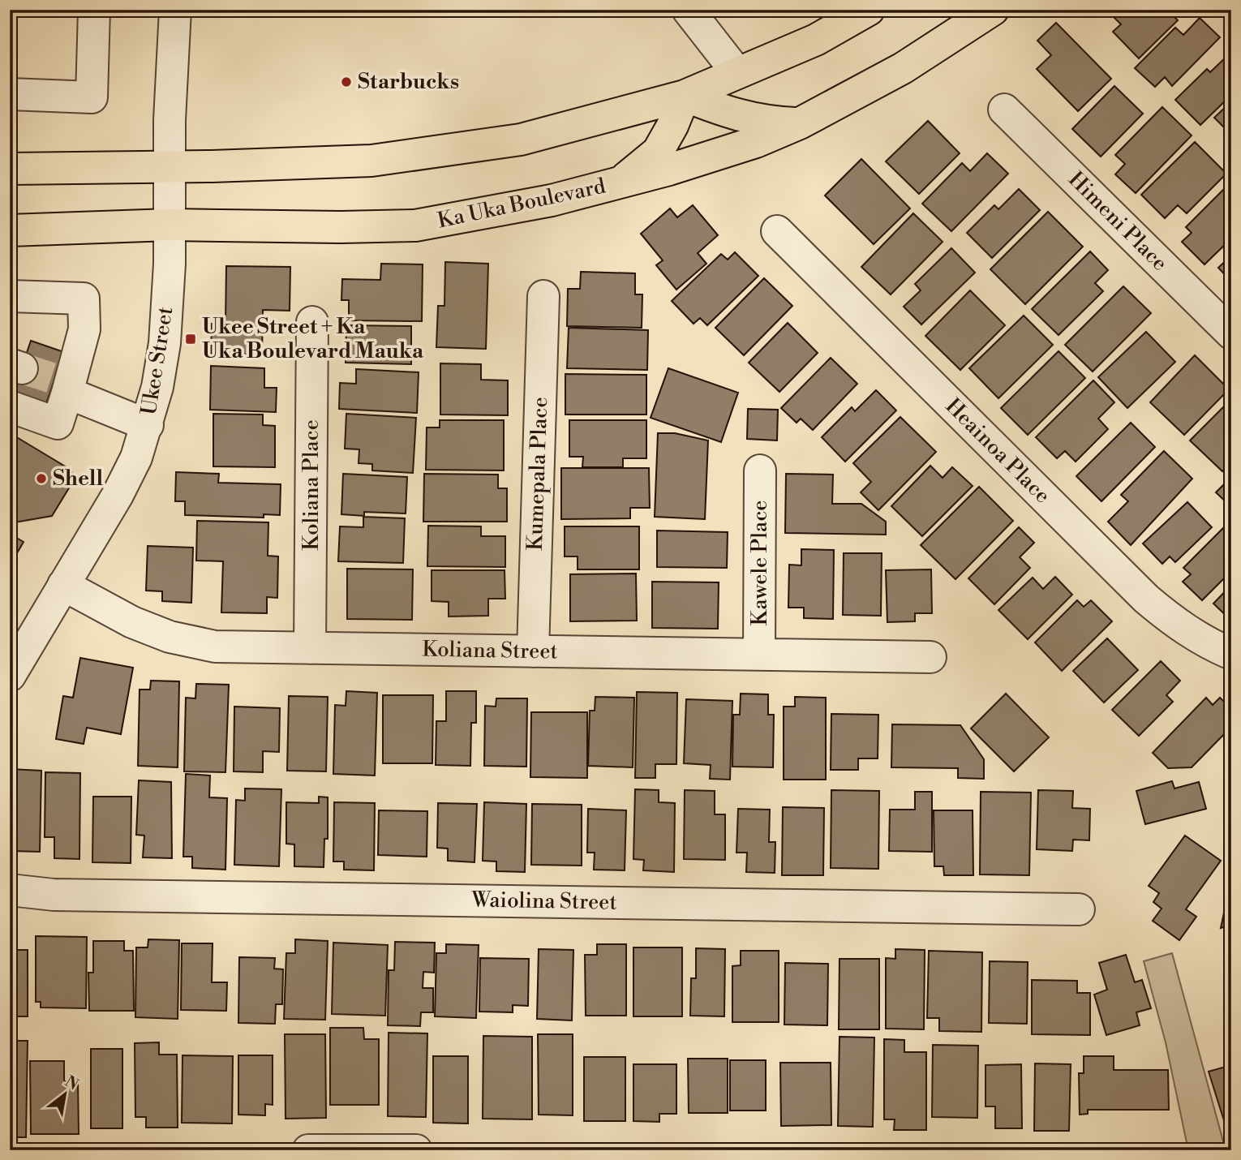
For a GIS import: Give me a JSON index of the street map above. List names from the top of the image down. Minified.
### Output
{"streets":{"main road":["Ka Uka Boulevard"],"street":["Himeni Place","Ukee Street","Heainoa Place","Kumepala Place","Koliana Place","Kawele Place","Koliana Street","Waiolina Street"]},"crossings":[["Ka Uka Boulevard","Ukee Street"],["Ukee Street","Koliana Street"],["Kumepala Place","Koliana Street"],["Koliana Place","Koliana Street"],["Kawele Place","Koliana Street"]],"places":{"other":["Starbucks","Shell"],"transit":["Ukee Street + Ka Uka Boulevard Mauka"]},"north":"top right"}
